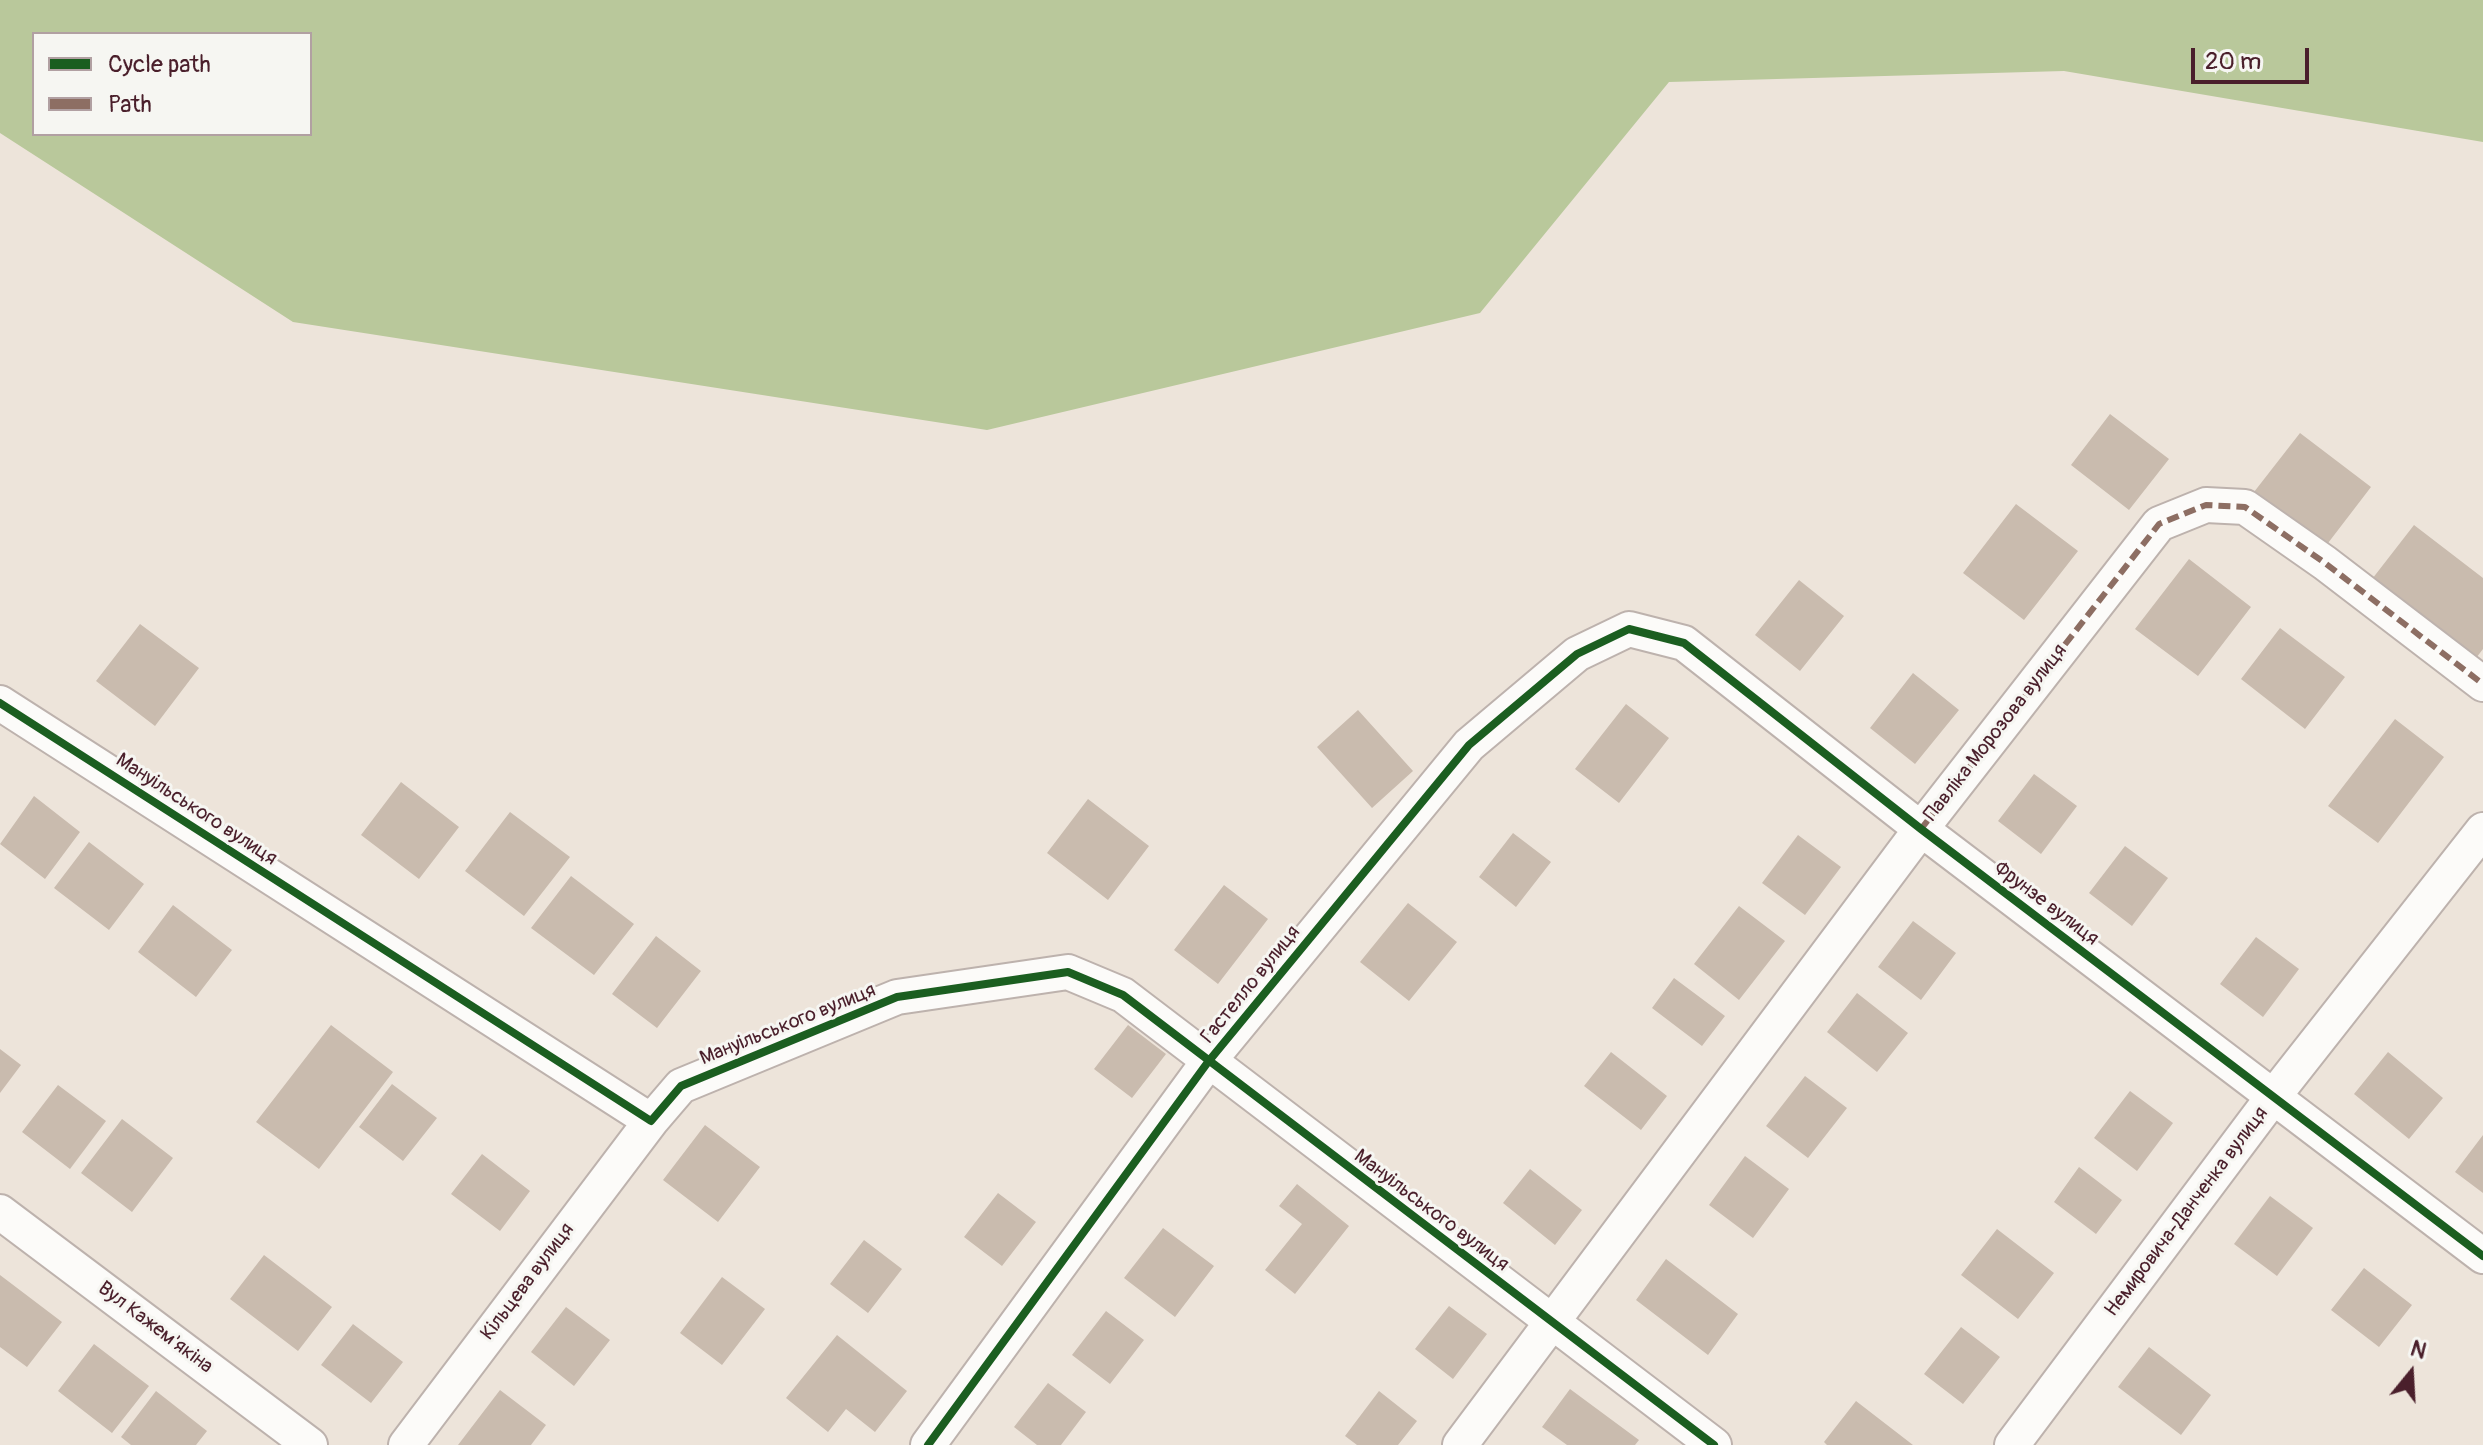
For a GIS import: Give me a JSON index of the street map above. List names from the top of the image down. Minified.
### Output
{"streets":{"street":["Павліка Морозова вулиця","Мануільського вулиця","Фрунзе вулиця","Гастелло вулиця","Немировича-Данченка вулиця","Кільцева вулиця","Вул Кажем'якіна"]},"crossings":[["Павліка Морозова вулиця","Мануільського вулиця"],["Павліка Морозова вулиця","Фрунзе вулиця"],["Мануільського вулиця","Гастелло вулиця"],["Мануільського вулиця","Кільцева вулиця"],["Фрунзе вулиця","Гастелло вулиця"],["Фрунзе вулиця","Немировича-Данченка вулиця"]],"legend":["Cycle path","Path"],"scale_bar":"20 m","north":"top"}
